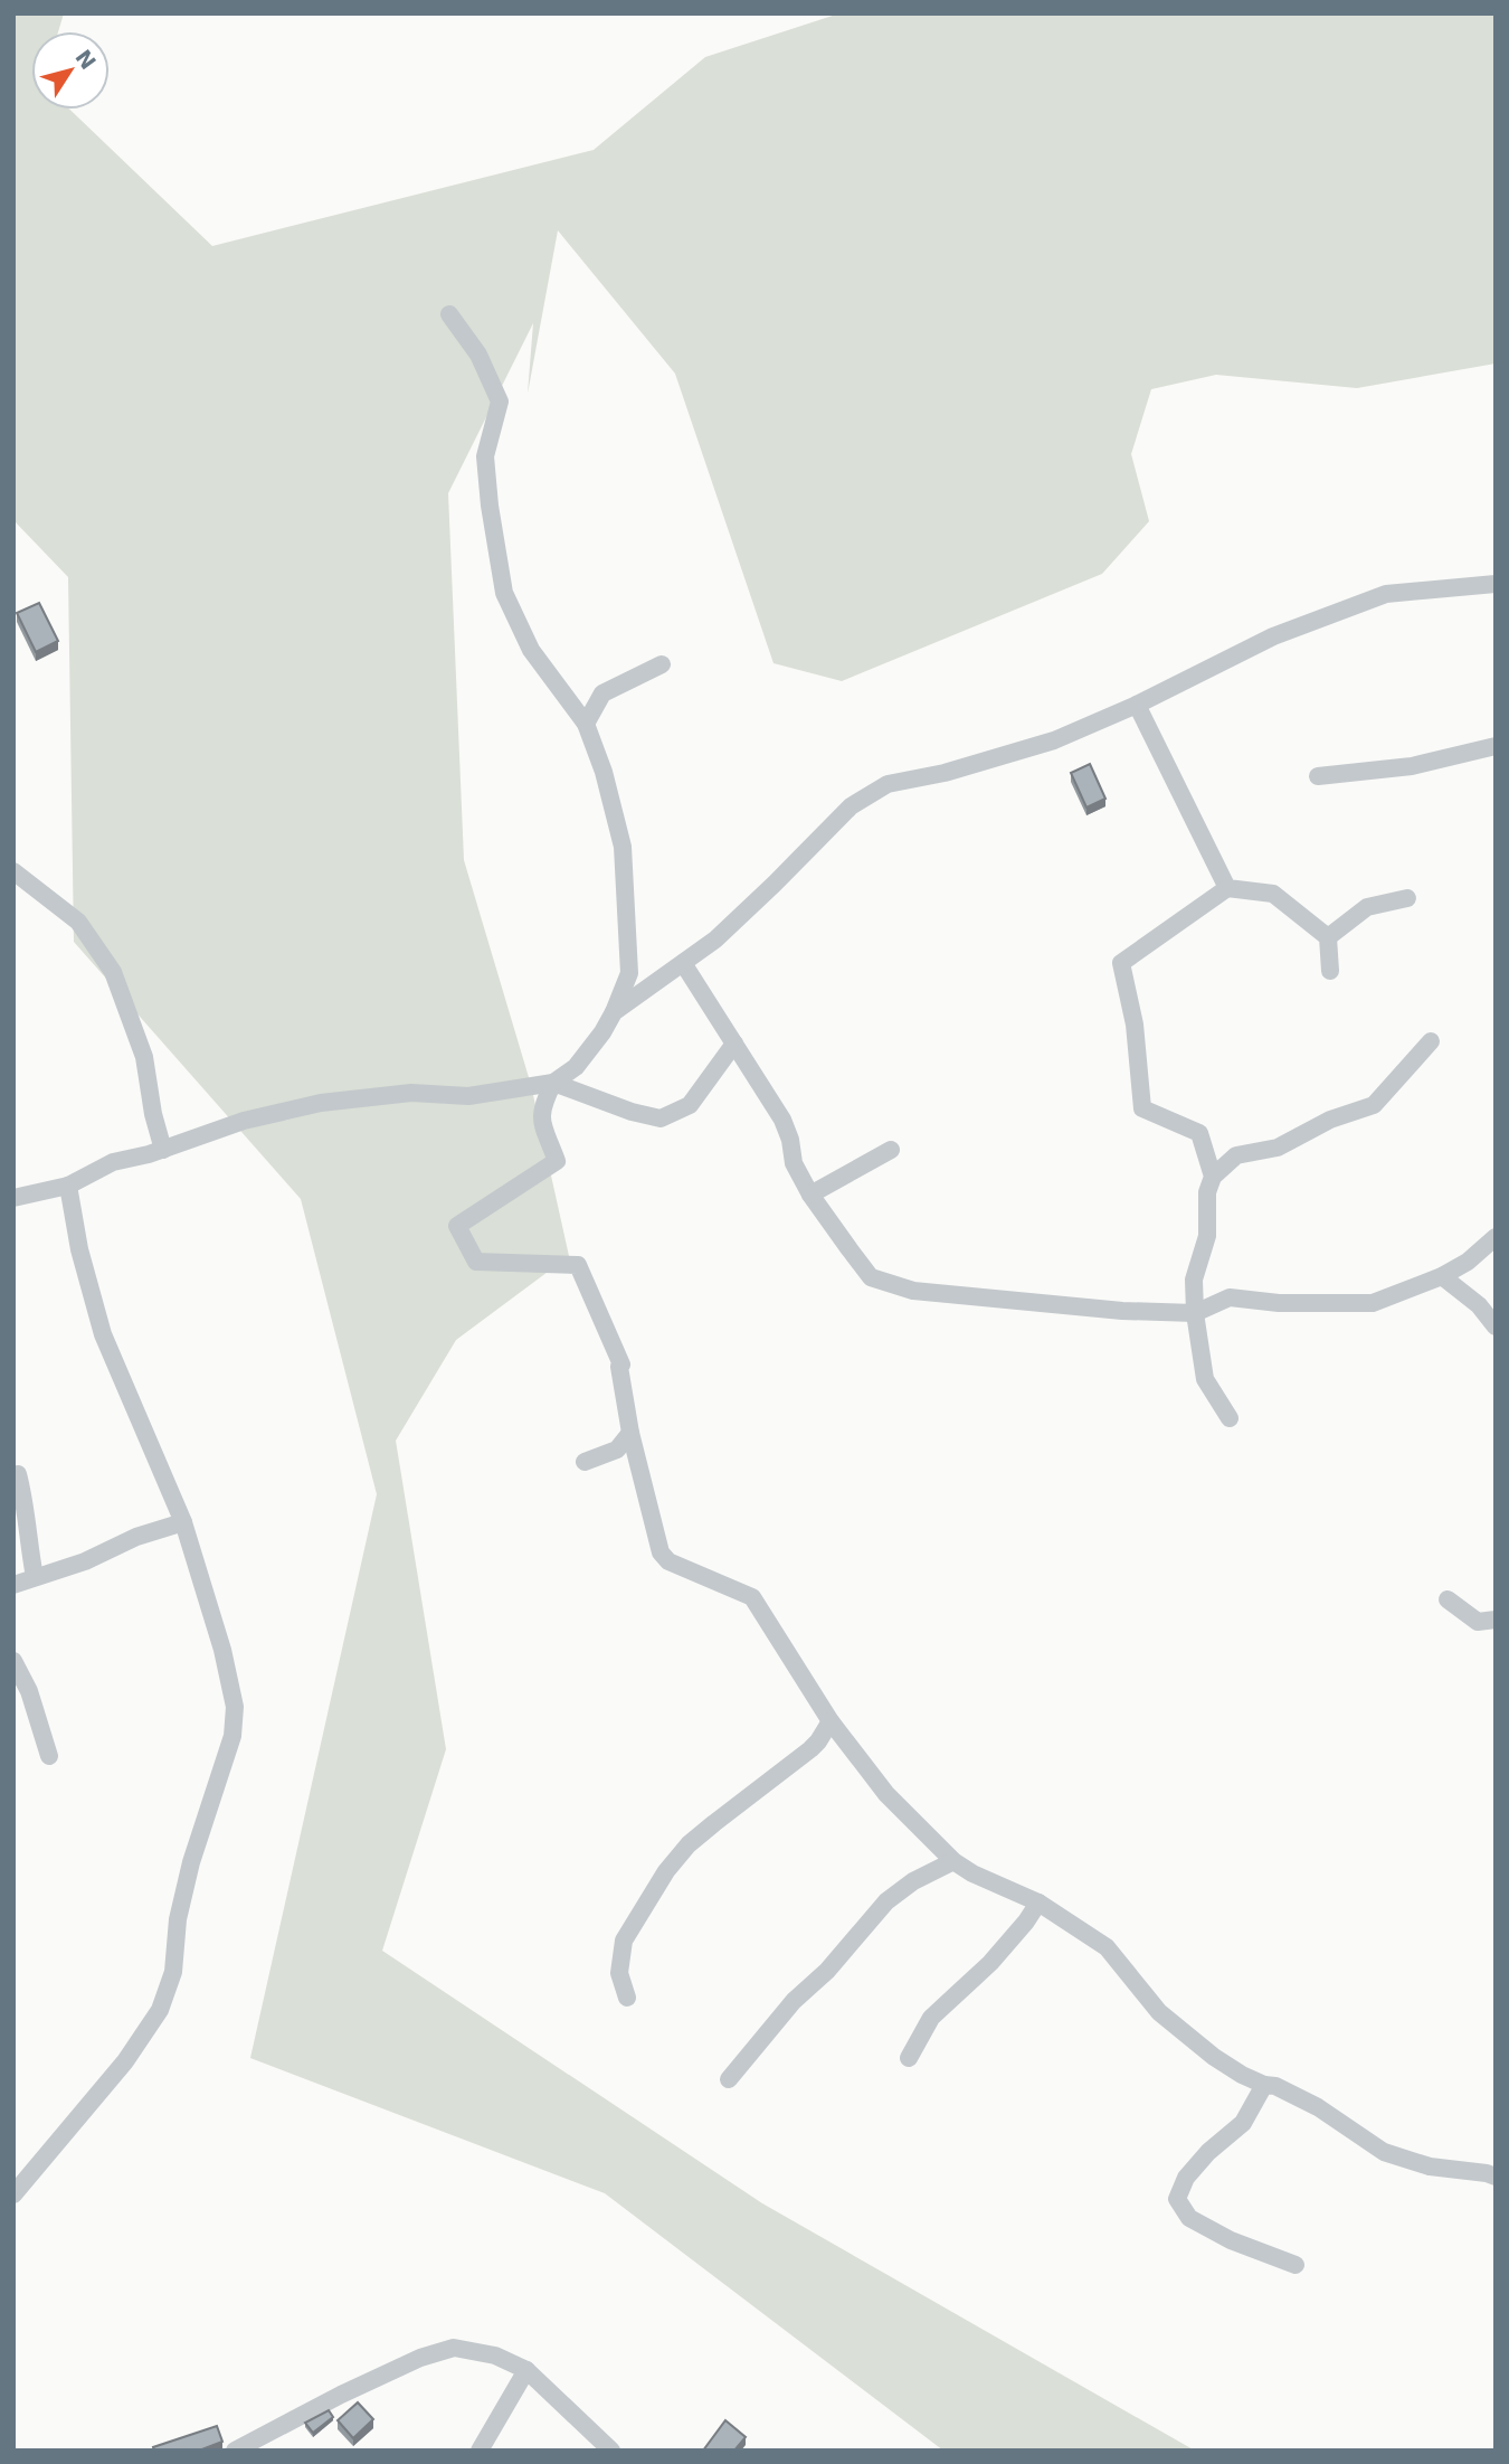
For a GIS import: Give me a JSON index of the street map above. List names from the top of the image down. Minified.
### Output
{"north":"top right"}
